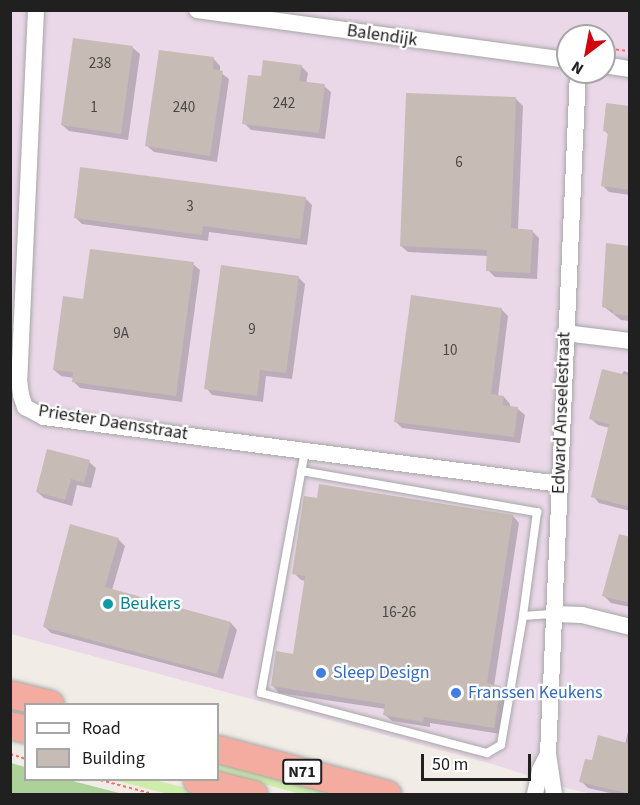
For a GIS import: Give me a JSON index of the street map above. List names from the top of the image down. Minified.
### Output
{"streets":{"highway":["N71"],"street":["Balendijk","Edward Anseelestraat","Priester Daensstraat"]},"crossings":[["Edward Anseelestraat","Priester Daensstraat"]],"places":["Beukers","Sleep Design","Franssen Keukens"],"house_numbers":["238","242","1","240","6","3","9","9A","10","16-26"],"legend":["Road","Building"],"scale_bar":"50 m","north":"bottom left"}
